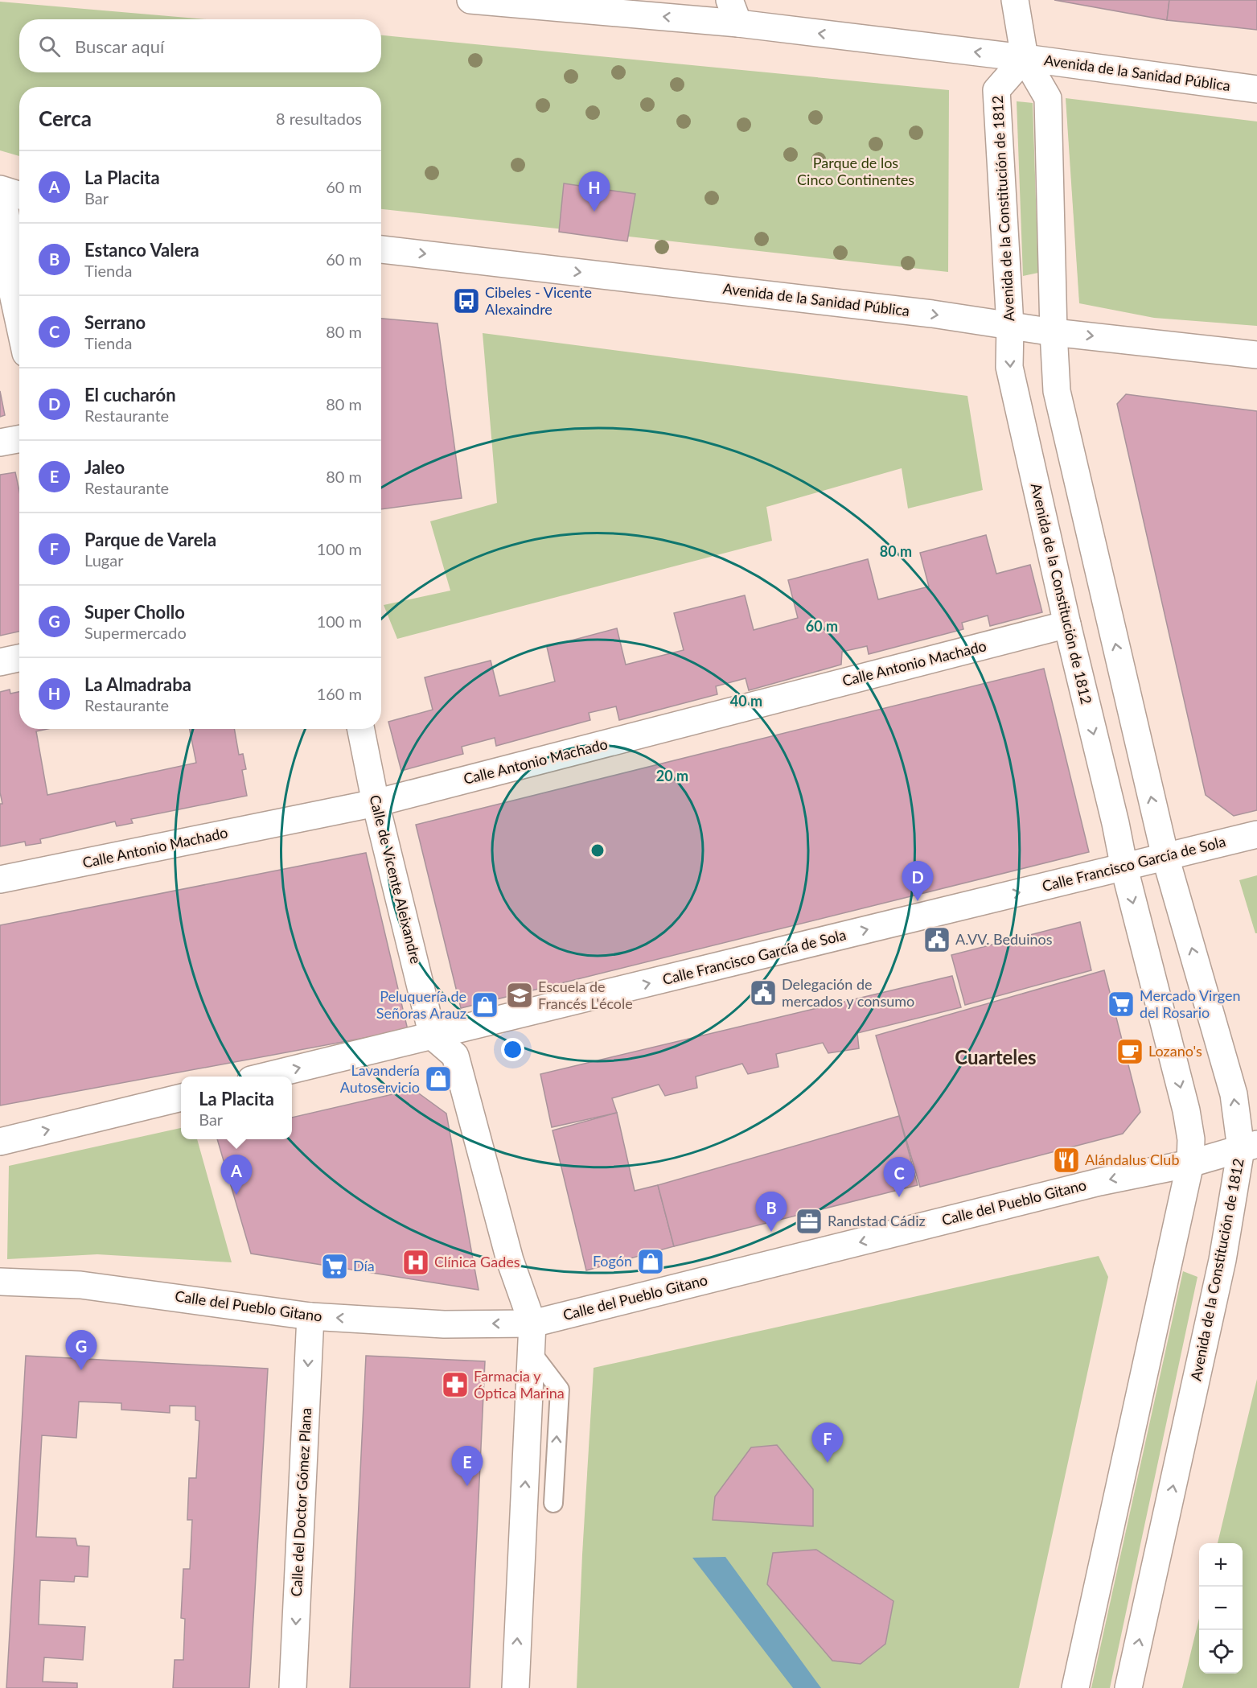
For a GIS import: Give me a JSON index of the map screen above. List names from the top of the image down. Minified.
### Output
{"streets":{"street":["Avenida de la Sanidad Pública","Avenida de la Constitución de 1812","Calle Antonio Machado","Calle Francisco García de Sola","Calle de Vicente Aleixandre","Calle del Pueblo Gitano","Calle del Doctor Gómez Plana"]},"crossings":[["Avenida de la Sanidad Pública","Avenida de la Constitución de 1812"],["Avenida de la Constitución de 1812","Calle Antonio Machado"],["Avenida de la Constitución de 1812","Calle Francisco García de Sola"],["Avenida de la Constitución de 1812","Calle del Pueblo Gitano"],["Calle Antonio Machado","Calle de Vicente Aleixandre"],["Calle Francisco García de Sola","Calle de Vicente Aleixandre"],["Calle del Pueblo Gitano","Calle del Doctor Gómez Plana"]],"one_way":["Calle Francisco García de Sola","Calle del Pueblo Gitano"],"districts":["Cuarteles"],"parks":["Parque de los Cinco Continentes"],"places":{"bus stop":["Cibeles - Vicente Alexaindre"],"public building":["A.VV. Beduinos","Delegación de mercados y consumo"],"school or university":["Escuela de Francés L'école"],"supermarket":["Mercado Virgen del Rosario","Día"],"shop":["Peluquería de Señoras Arauz","Lavandería Autoservicio","Fogón"],"cafe":["Lozano's"],"restaurant":["Alándalus Club"],"office":["Randstad Cádiz"],"hospital":["Clínica Gades"],"pharmacy":["Farmacia y Óptica Marina"]},"page":{"search":"Buscar aquí","heading":["Cerca","8 resultados"],"list":[{"mark":"A","name":"La Placita","note":"Bar","value":"60 m"},{"mark":"B","name":"Estanco Valera","note":"Tienda","value":"60 m"},{"mark":"C","name":"Serrano","note":"Tienda","value":"80 m"},{"mark":"D","name":"El cucharón","note":"Restaurante","value":"80 m"},{"mark":"E","name":"Jaleo","note":"Restaurante","value":"80 m"},{"mark":"F","name":"Parque de Varela","note":"Lugar","value":"100 m"},{"mark":"G","name":"Super Chollo","note":"Supermercado","value":"100 m"},{"mark":"H","name":"La Almadraba","note":"Restaurante","value":"160 m"}],"pins":["H","D","A","C","B","G","F","E"],"popup":["La Placita","Bar"],"map_buttons":["+","−"]},"rings":["80 m","60 m","40 m","20 m"]}
